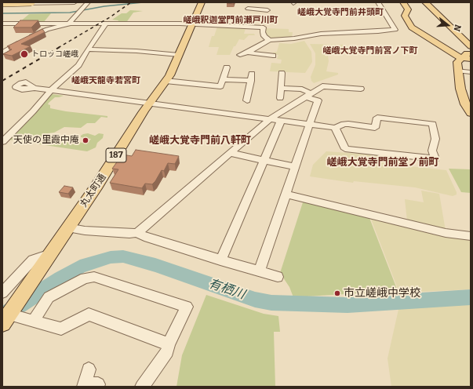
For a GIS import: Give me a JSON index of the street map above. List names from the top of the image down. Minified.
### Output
{"streets":{"main road":["187","丸太町通"]},"districts":["嵯峨大覚寺門前井頭町","嵯峨釈迦堂門前瀬戸川町","嵯峨大覚寺門前宮ノ下町","嵯峨天龍寺若宮町","嵯峨大覚寺門前八軒町","嵯峨大覚寺門前堂ノ前町"],"water":["有栖川"],"places":["トロッコ嵯峨","天使の里霞中庵","市立嵯峨中学校"],"north":"right"}
